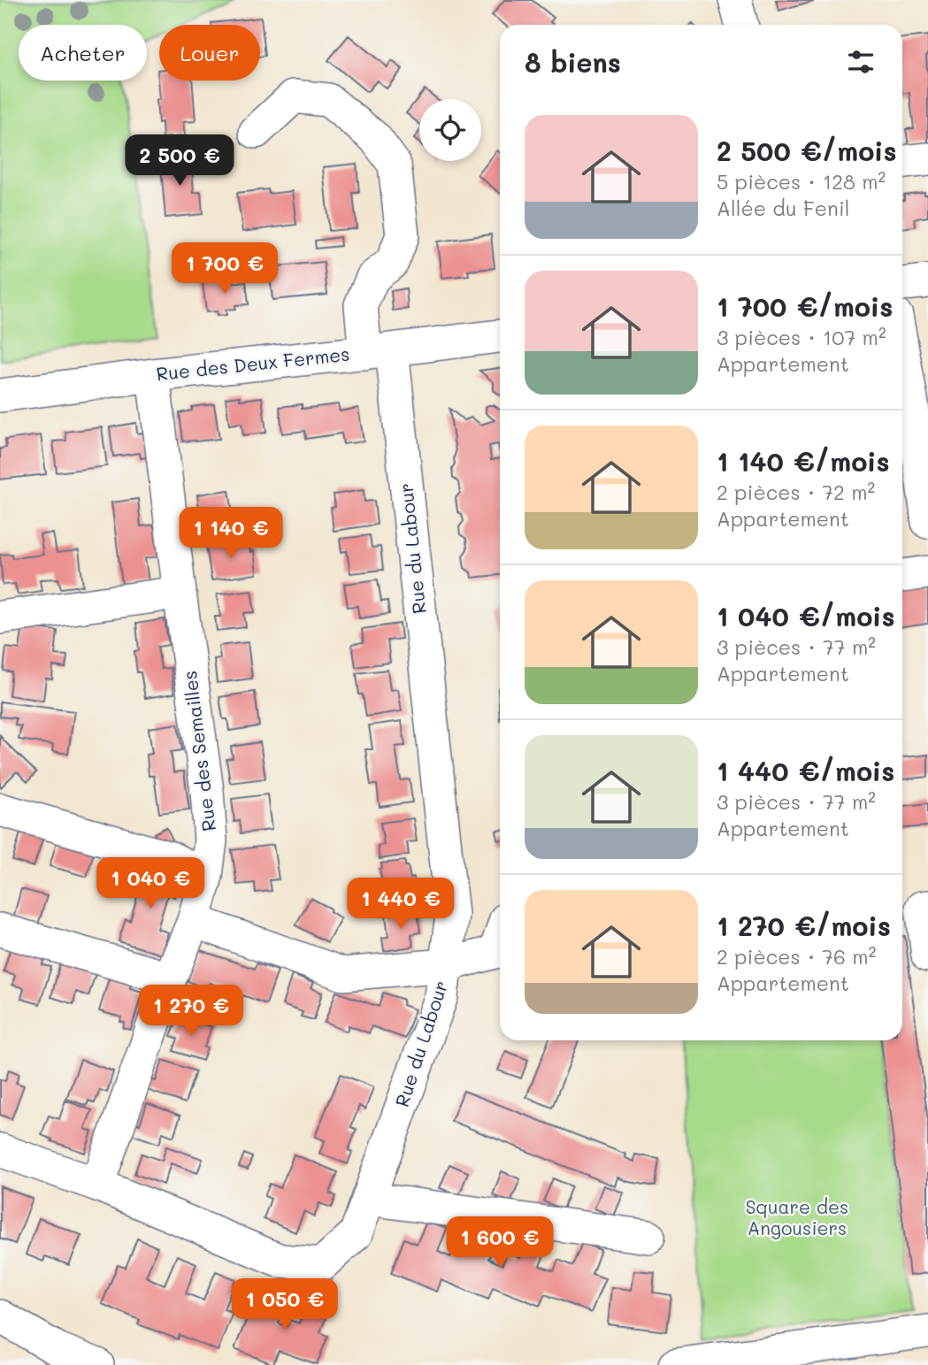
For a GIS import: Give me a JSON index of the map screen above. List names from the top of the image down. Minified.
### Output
{"streets":{"street":["Rue des Deux Fermes","Rue du Labour","Rue des Semailles"]},"crossings":[["Rue des Deux Fermes","Rue du Labour"],["Rue des Deux Fermes","Rue des Semailles"],["Rue du Labour","Rue des Semailles"]],"parks":["Square des Angousiers"],"page":{"chip":["Acheter","Louer"],"heading":"8 biens","list":[{"name":"2 500 €/mois","note":"5 pièces · 128 m² · Allée du Fenil"},{"name":"1 700 €/mois","note":"3 pièces · 107 m² · Appartement"},{"name":"1 140 €/mois","note":"2 pièces · 72 m² · Appartement"},{"name":"1 040 €/mois","note":"3 pièces · 77 m² · Appartement"},{"name":"1 440 €/mois","note":"3 pièces · 77 m² · Appartement"},{"name":"1 270 €/mois","note":"2 pièces · 76 m² · Appartement"}],"price":["2 500 €","1 700 €","1 140 €","1 040 €","1 440 €","1 270 €","1 600 €","1 050 €"]}}
